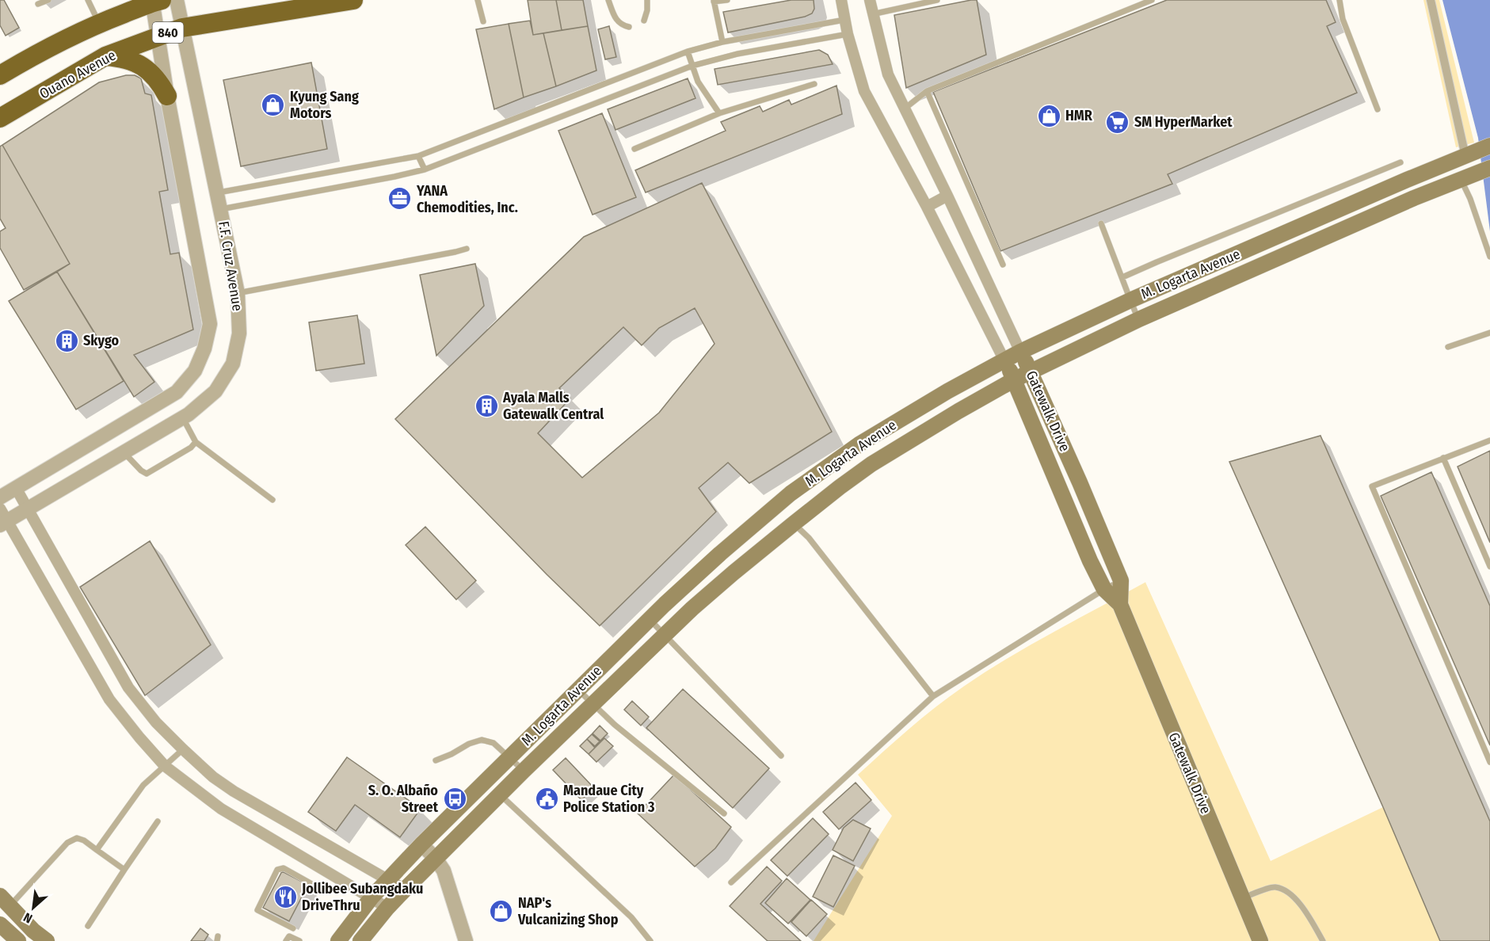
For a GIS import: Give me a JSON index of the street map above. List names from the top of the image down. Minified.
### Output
{"streets":{"highway":["840","Ouano Avenue"],"main road":["M. Logarta Avenue","Gatewalk Drive"],"street":["F.F. Cruz Avenue"]},"crossings":[["840","F.F. Cruz Avenue"],["Ouano Avenue","F.F. Cruz Avenue"],["M. Logarta Avenue","Gatewalk Drive"]],"places":{"shop":["Kyung Sang Motors","HMR","NAP's Vulcanizing Shop"],"supermarket":["SM HyperMarket"],"office":["YANA Chemodities, Inc."],"building":["Skygo","Ayala Malls Gatewalk Central"],"bus stop":["S. O. Albaño Street"],"public building":["Mandaue City Police Station 3"],"restaurant":["Jollibee Subangdaku DriveThru"]},"north":"bottom left"}
